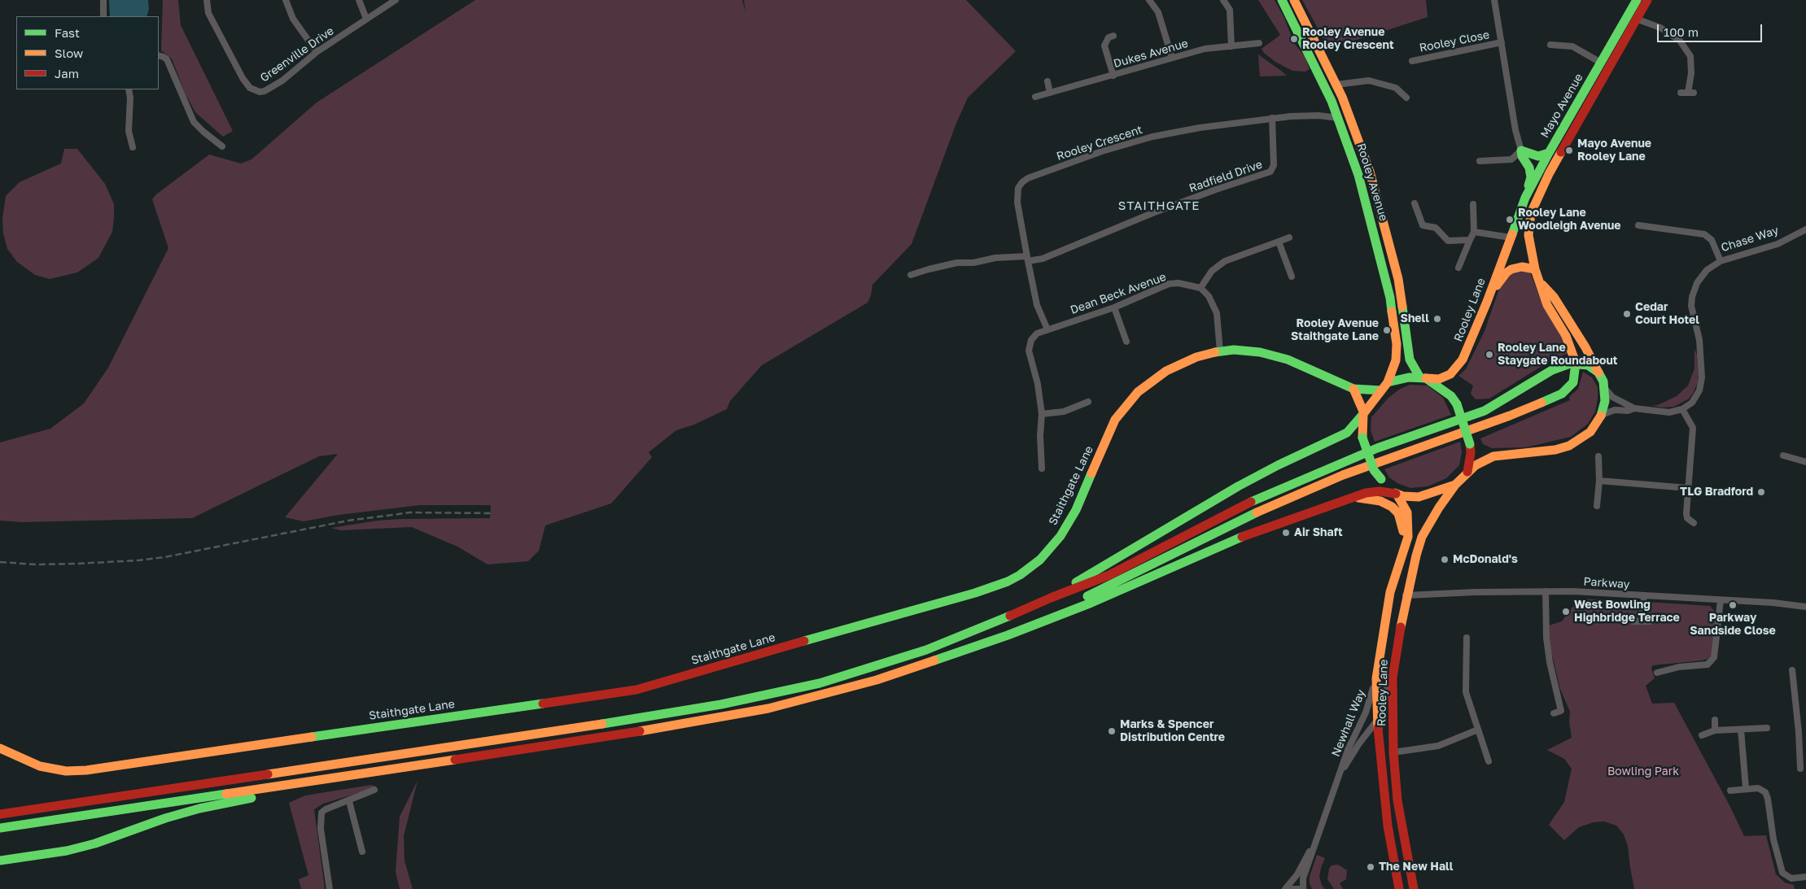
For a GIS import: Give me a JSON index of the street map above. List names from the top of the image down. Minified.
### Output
{"streets":{"main road":["Mayo Avenue","Rooley Avenue","Rooley Lane","Staithgate Lane"],"street":["Rooley Close","Dukes Avenue","Greenville Drive","Rooley Crescent","Radfield Drive","Chase Way","Dean Beck Avenue","Parkway","Newhall Way"]},"crossings":[["Mayo Avenue","Rooley Lane"],["Rooley Crescent","Radfield Drive"],["Rooley Crescent","Rooley Avenue"],["Rooley Crescent","Dean Beck Avenue"],["Rooley Avenue","Rooley Lane"],["Rooley Avenue","Staithgate Lane"],["Rooley Lane","Staithgate Lane"],["Rooley Lane","Parkway"],["Rooley Lane","Newhall Way"]],"districts":["STAITHGATE"],"parks":["Bowling Park"],"places":["Rooley Avenue Rooley Crescent","Mayo Avenue Rooley Lane","Rooley Lane Woodleigh Avenue","Cedar Court Hotel","Shell","Rooley Avenue Staithgate Lane","Rooley Lane Staygate Roundabout","TLG Bradford","Air Shaft","McDonald's","Parkway Sandside Close","West Bowling Highbridge Terrace","Marks & Spencer Distribution Centre","The New Hall"],"legend":["Fast","Slow","Jam"],"scale_bar":"100 m"}
